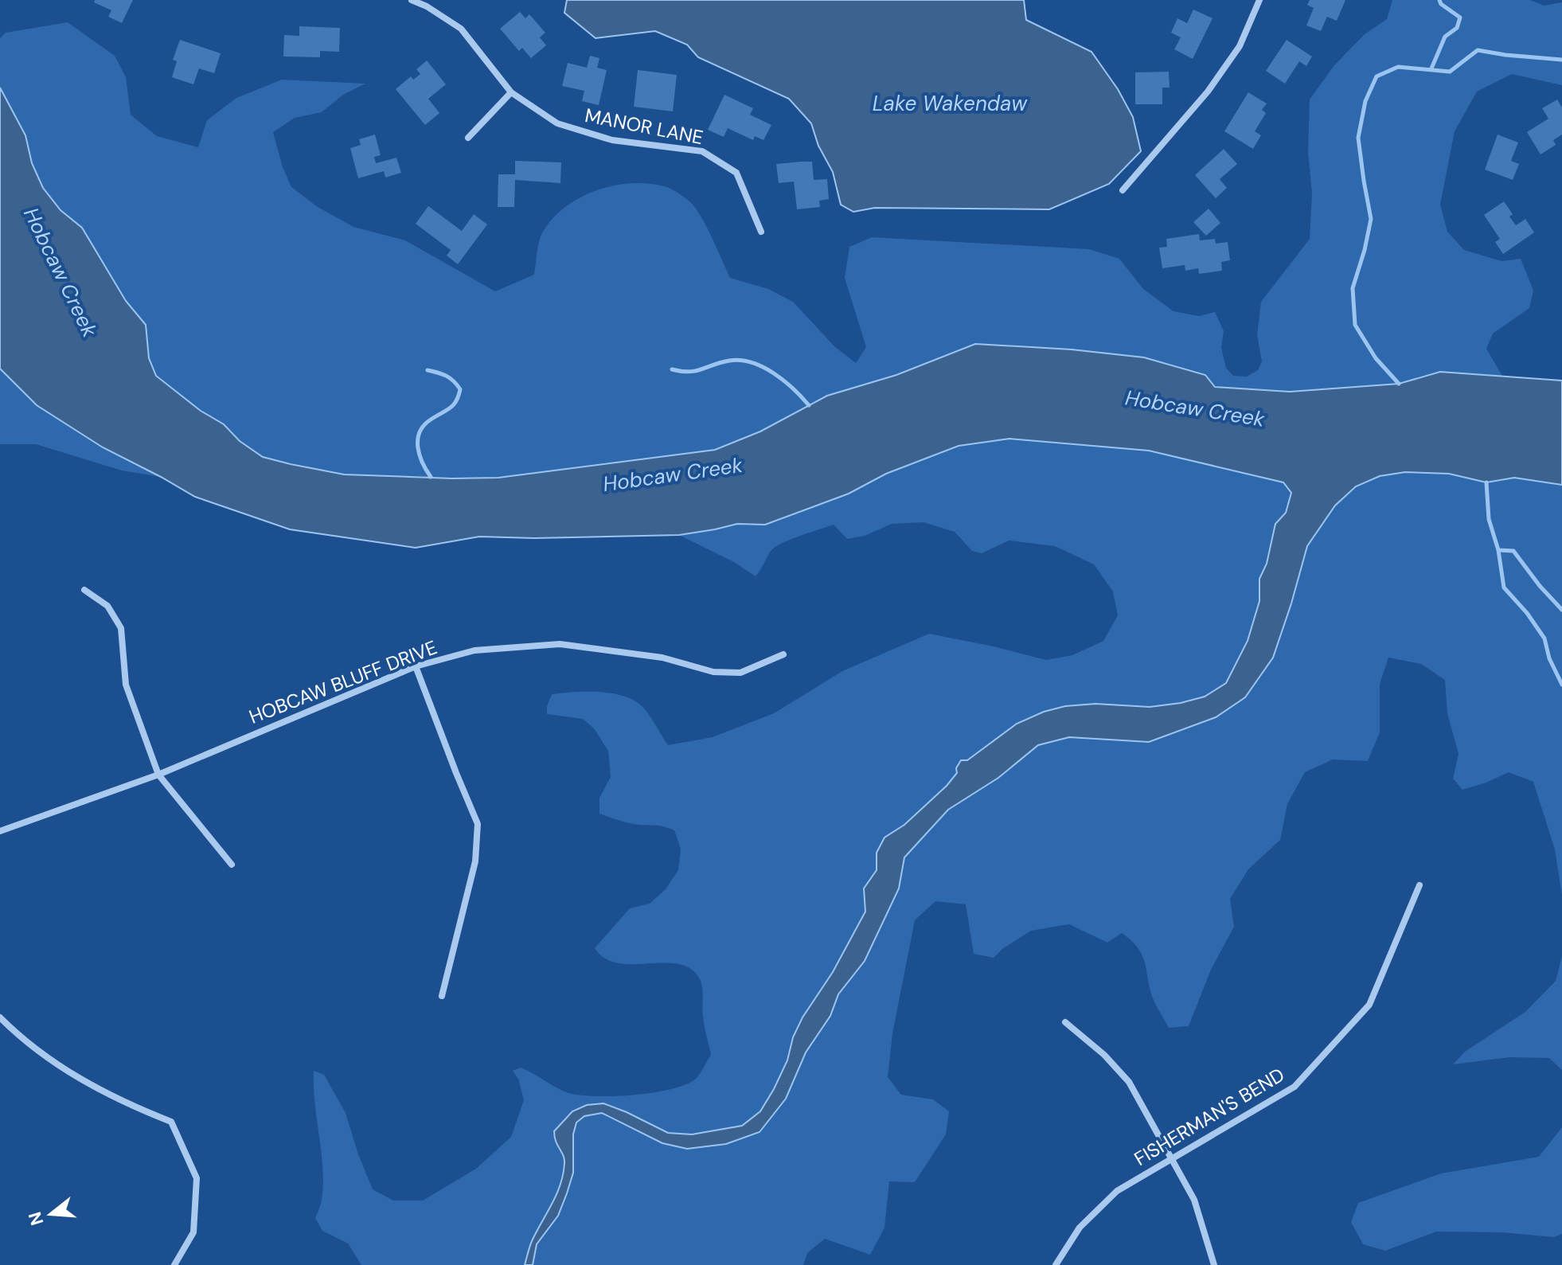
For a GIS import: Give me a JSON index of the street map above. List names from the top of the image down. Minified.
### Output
{"streets":{"street":["MANOR LANE","HOBCAW BLUFF DRIVE","FISHERMAN'S BEND"]},"water":["Lake Wakendaw","Hobcaw Creek"],"north":"left"}
